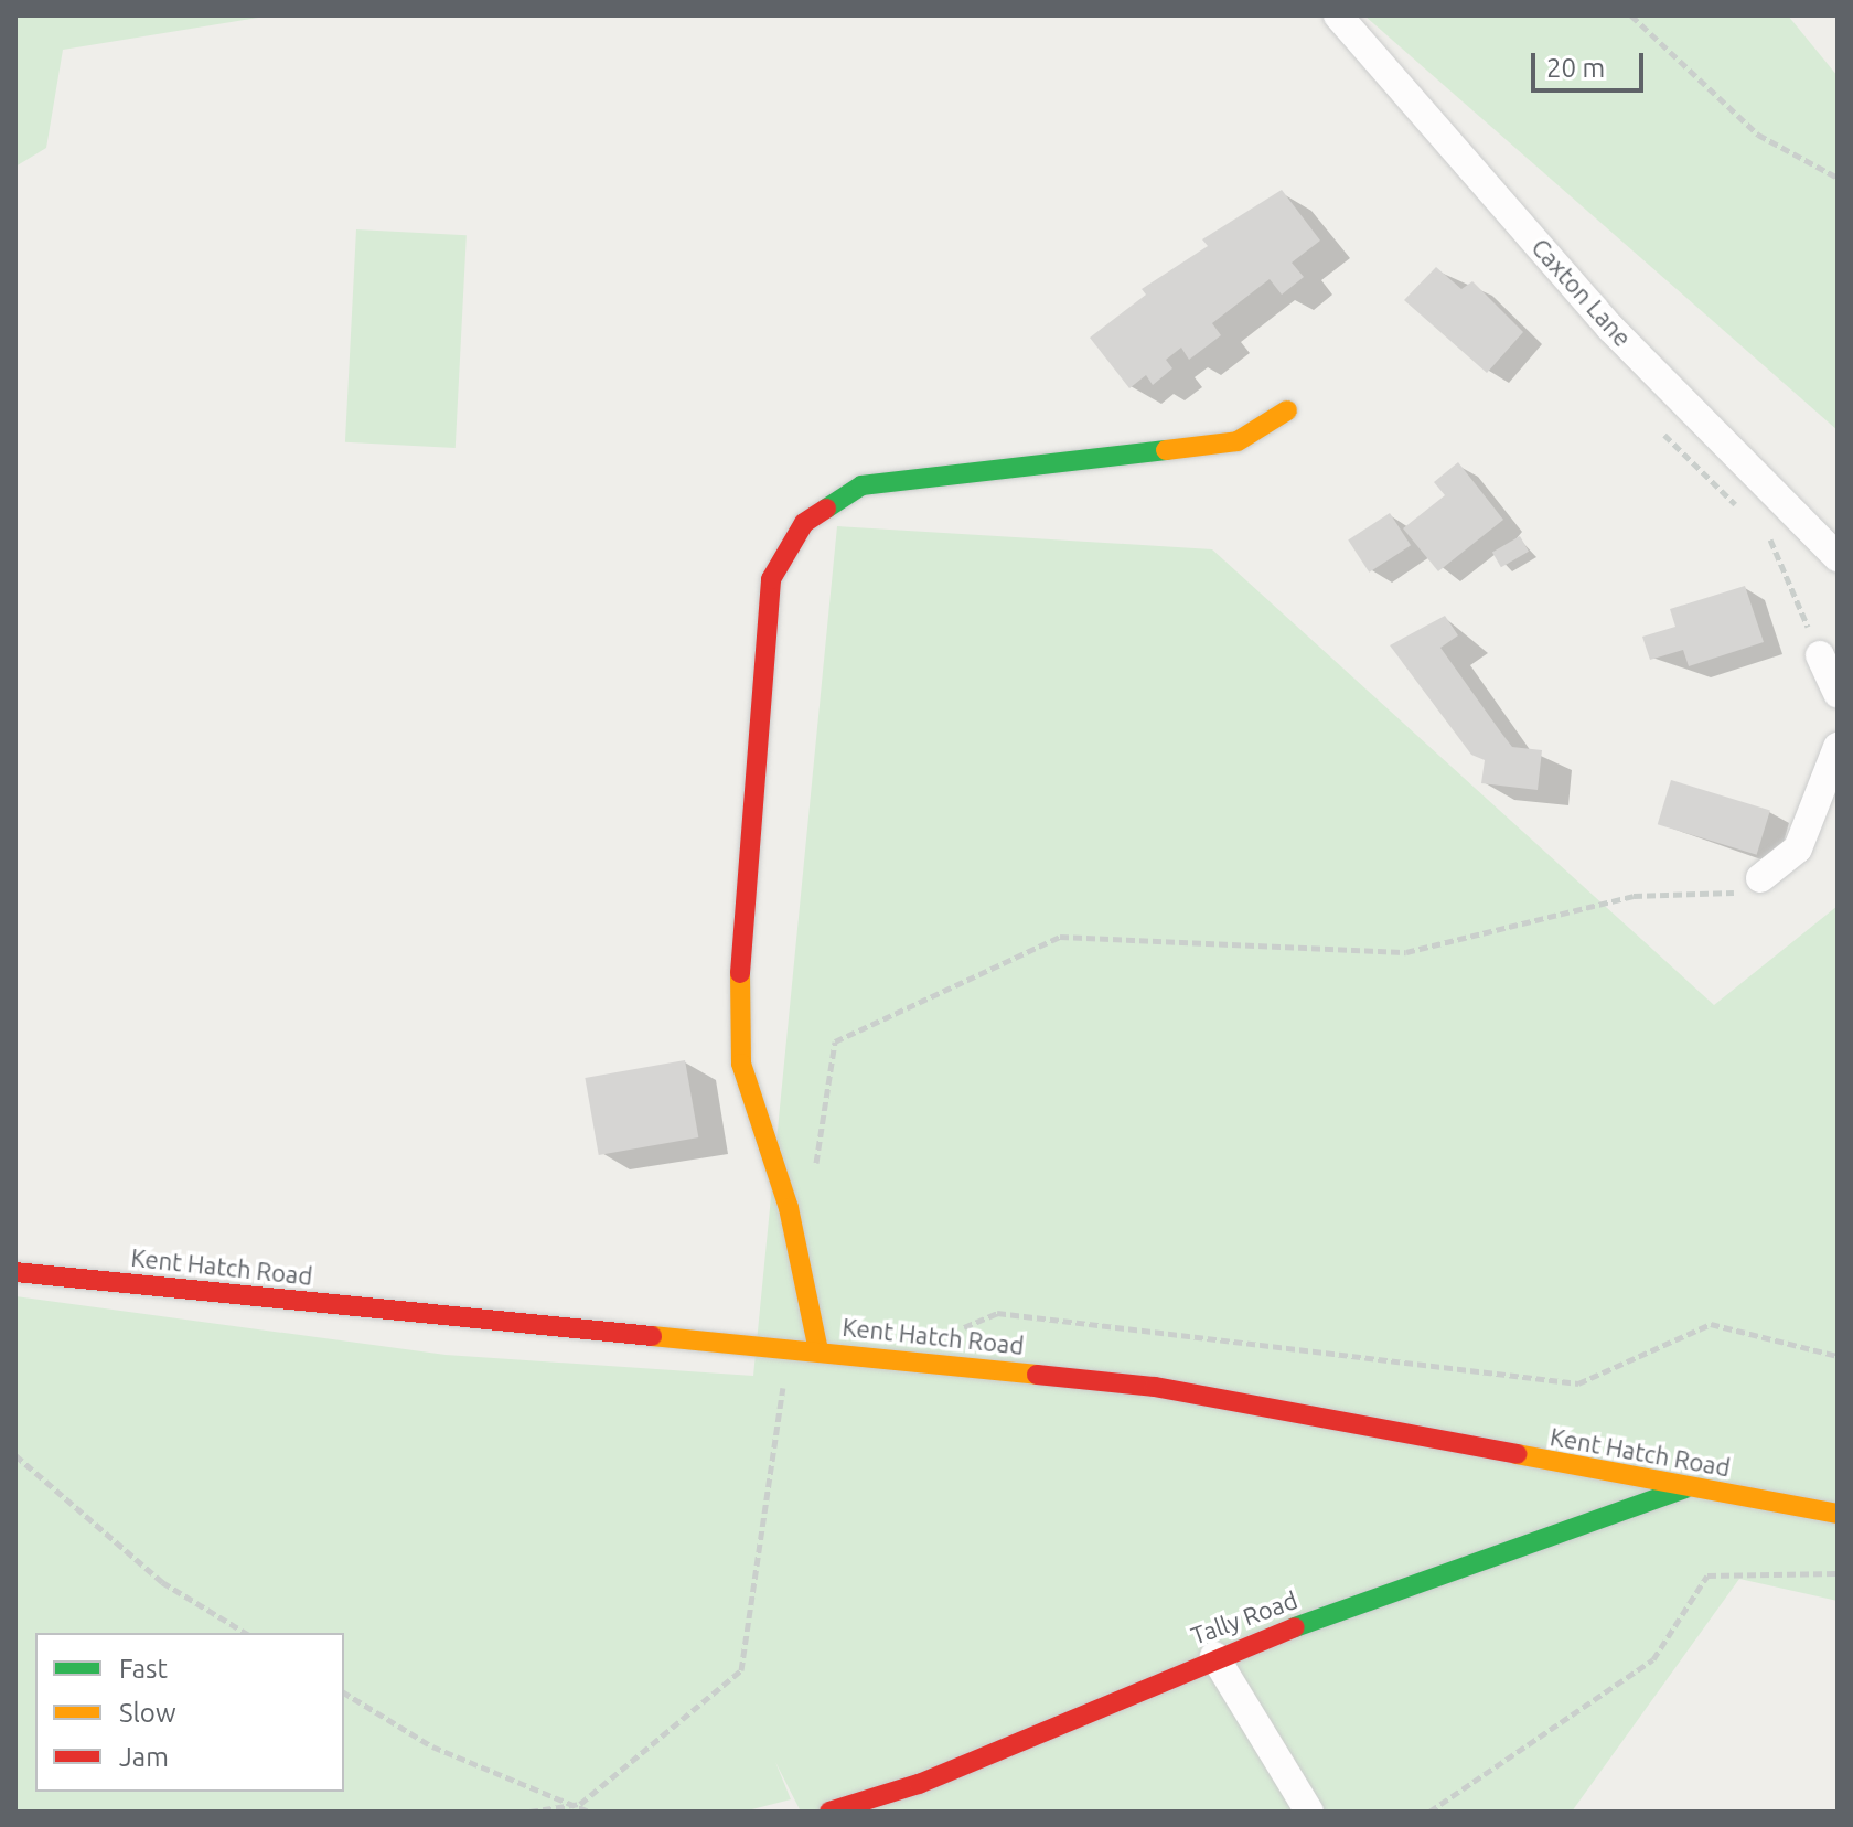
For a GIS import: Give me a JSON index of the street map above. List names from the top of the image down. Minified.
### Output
{"streets":{"street":["Caxton Lane","Kent Hatch Road","Tally Road"]},"crossings":[["Kent Hatch Road","Tally Road"]],"legend":["Fast","Slow","Jam"],"scale_bar":"20 m"}
